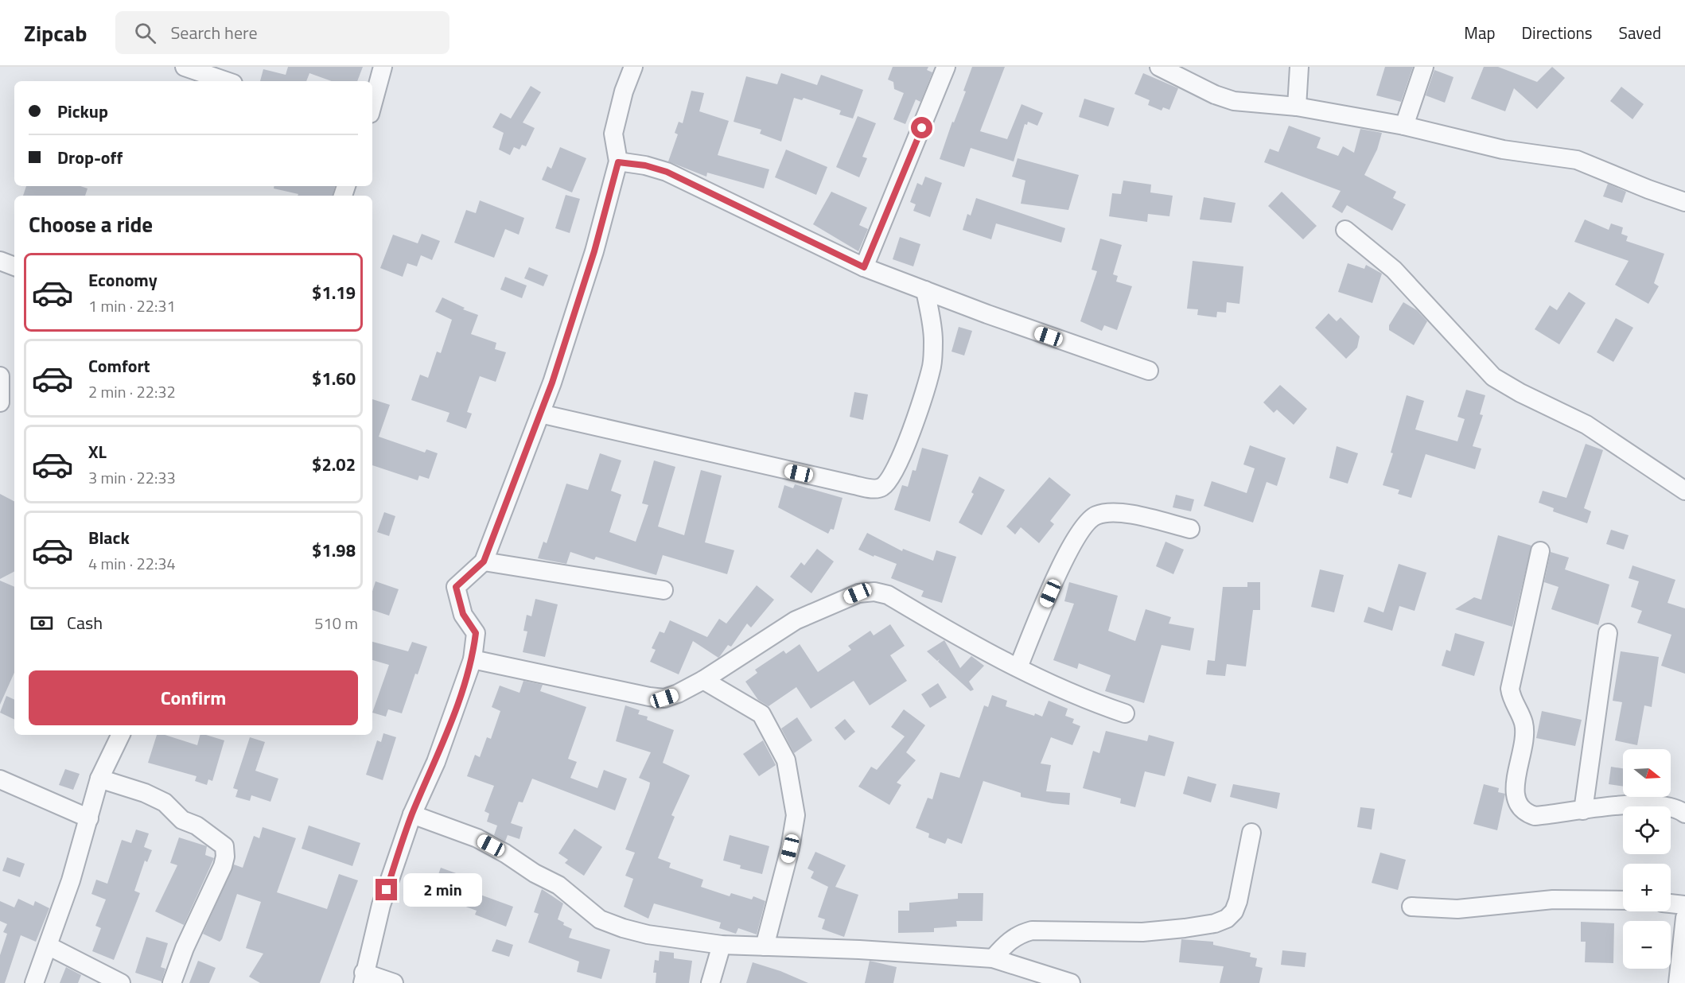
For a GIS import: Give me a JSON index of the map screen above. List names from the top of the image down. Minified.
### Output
{"north":"right","page":{"header":"Zipcab","search":"Search here","nav":["Map","Directions","Saved"],"banner":["Pickup","Drop-off"],"heading":"Choose a ride","list":[{"name":"Economy","note":"1 min · 22:31","value":"$1.19"},{"name":"Comfort","note":"2 min · 22:32","value":"$1.60"},{"name":"XL","note":"3 min · 22:33","value":"$2.02"},{"name":"Black","note":"4 min · 22:34","value":"$1.98"}],"pay":["Cash","510 m"],"buttons":"Confirm","map_buttons":["+","−"],"bubble":"2 min"}}
